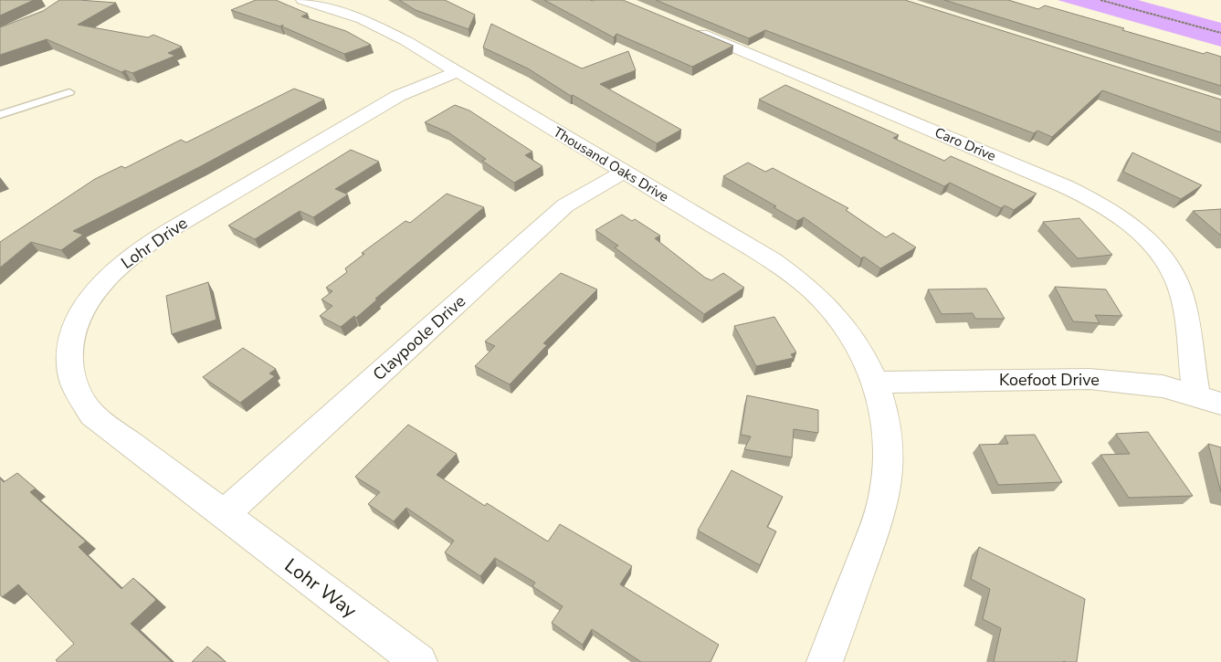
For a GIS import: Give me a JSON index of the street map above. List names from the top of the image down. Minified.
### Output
{"streets":{"street":["Caro Drive","Thousand Oaks Drive","Lohr Drive","Claypoole Drive","Koefoot Drive","Lohr Way"]},"crossings":[["Caro Drive","Koefoot Drive"],["Thousand Oaks Drive","Lohr Drive"],["Thousand Oaks Drive","Claypoole Drive"],["Thousand Oaks Drive","Koefoot Drive"],["Lohr Drive","Claypoole Drive"],["Lohr Drive","Lohr Way"],["Claypoole Drive","Lohr Way"]]}
